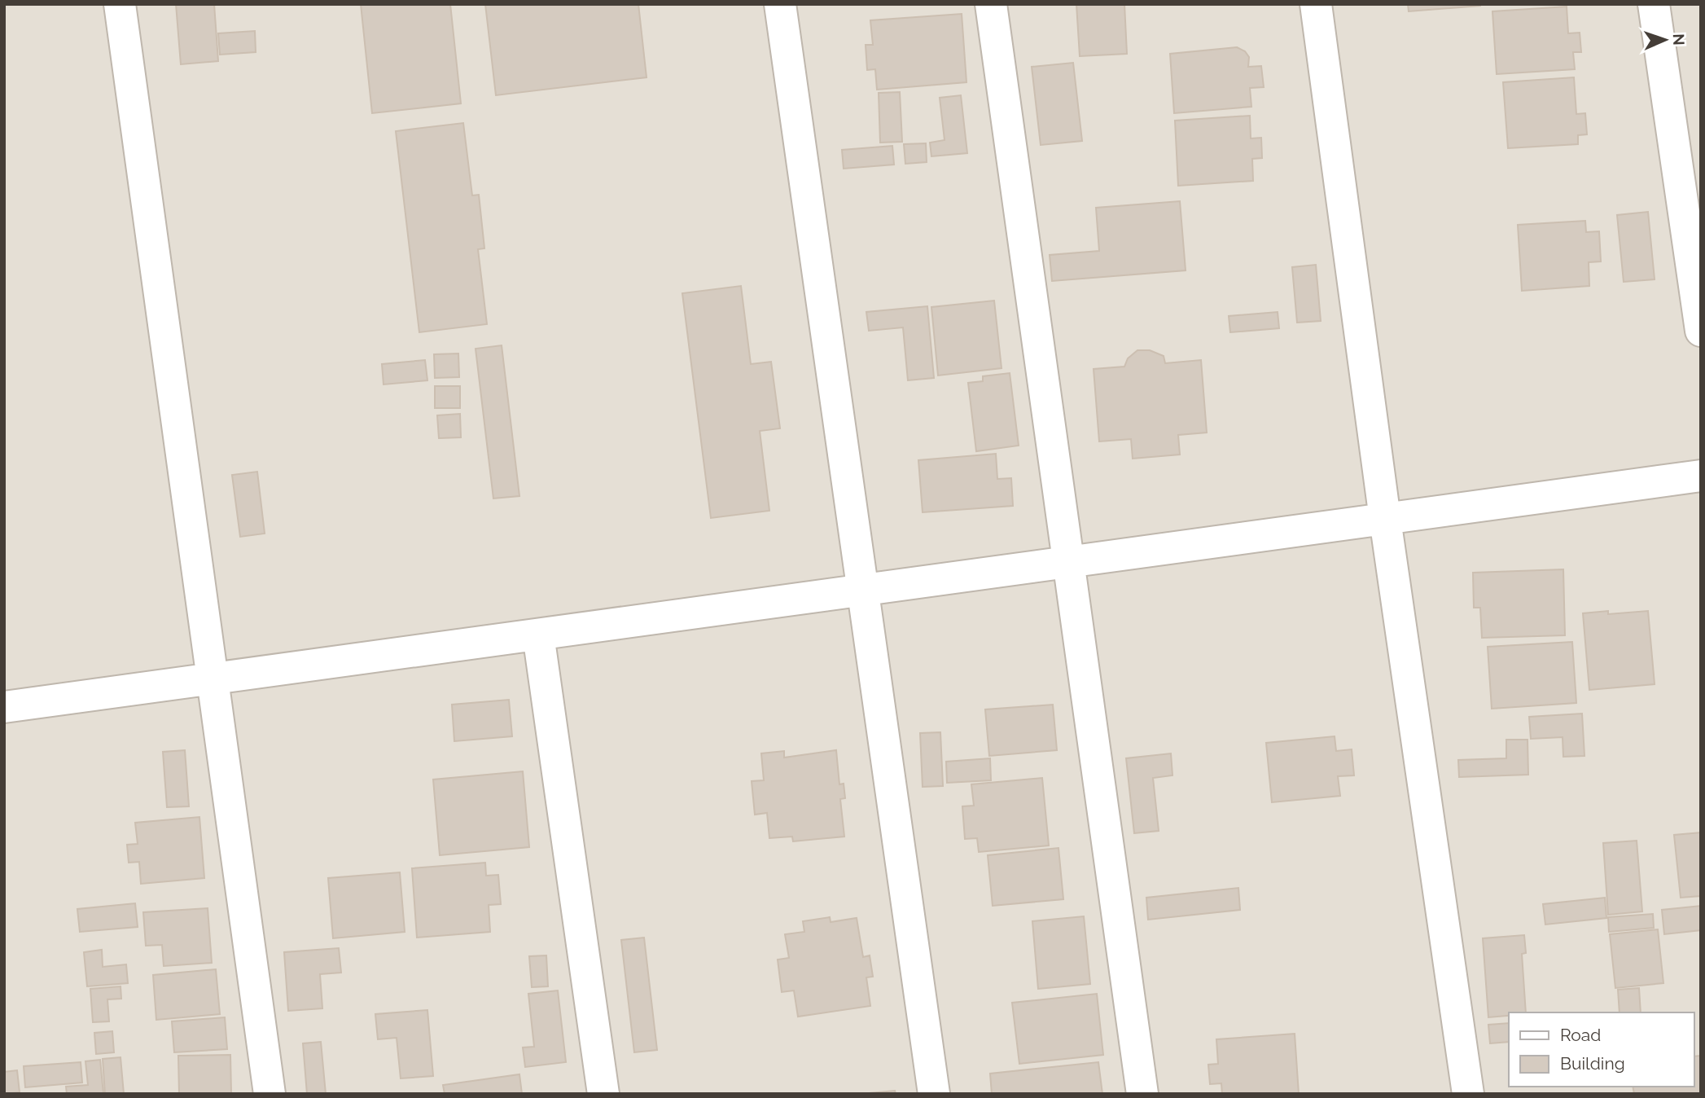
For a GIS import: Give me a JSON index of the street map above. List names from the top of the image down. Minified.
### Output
{"legend":["Road","Building"],"north":"right"}
